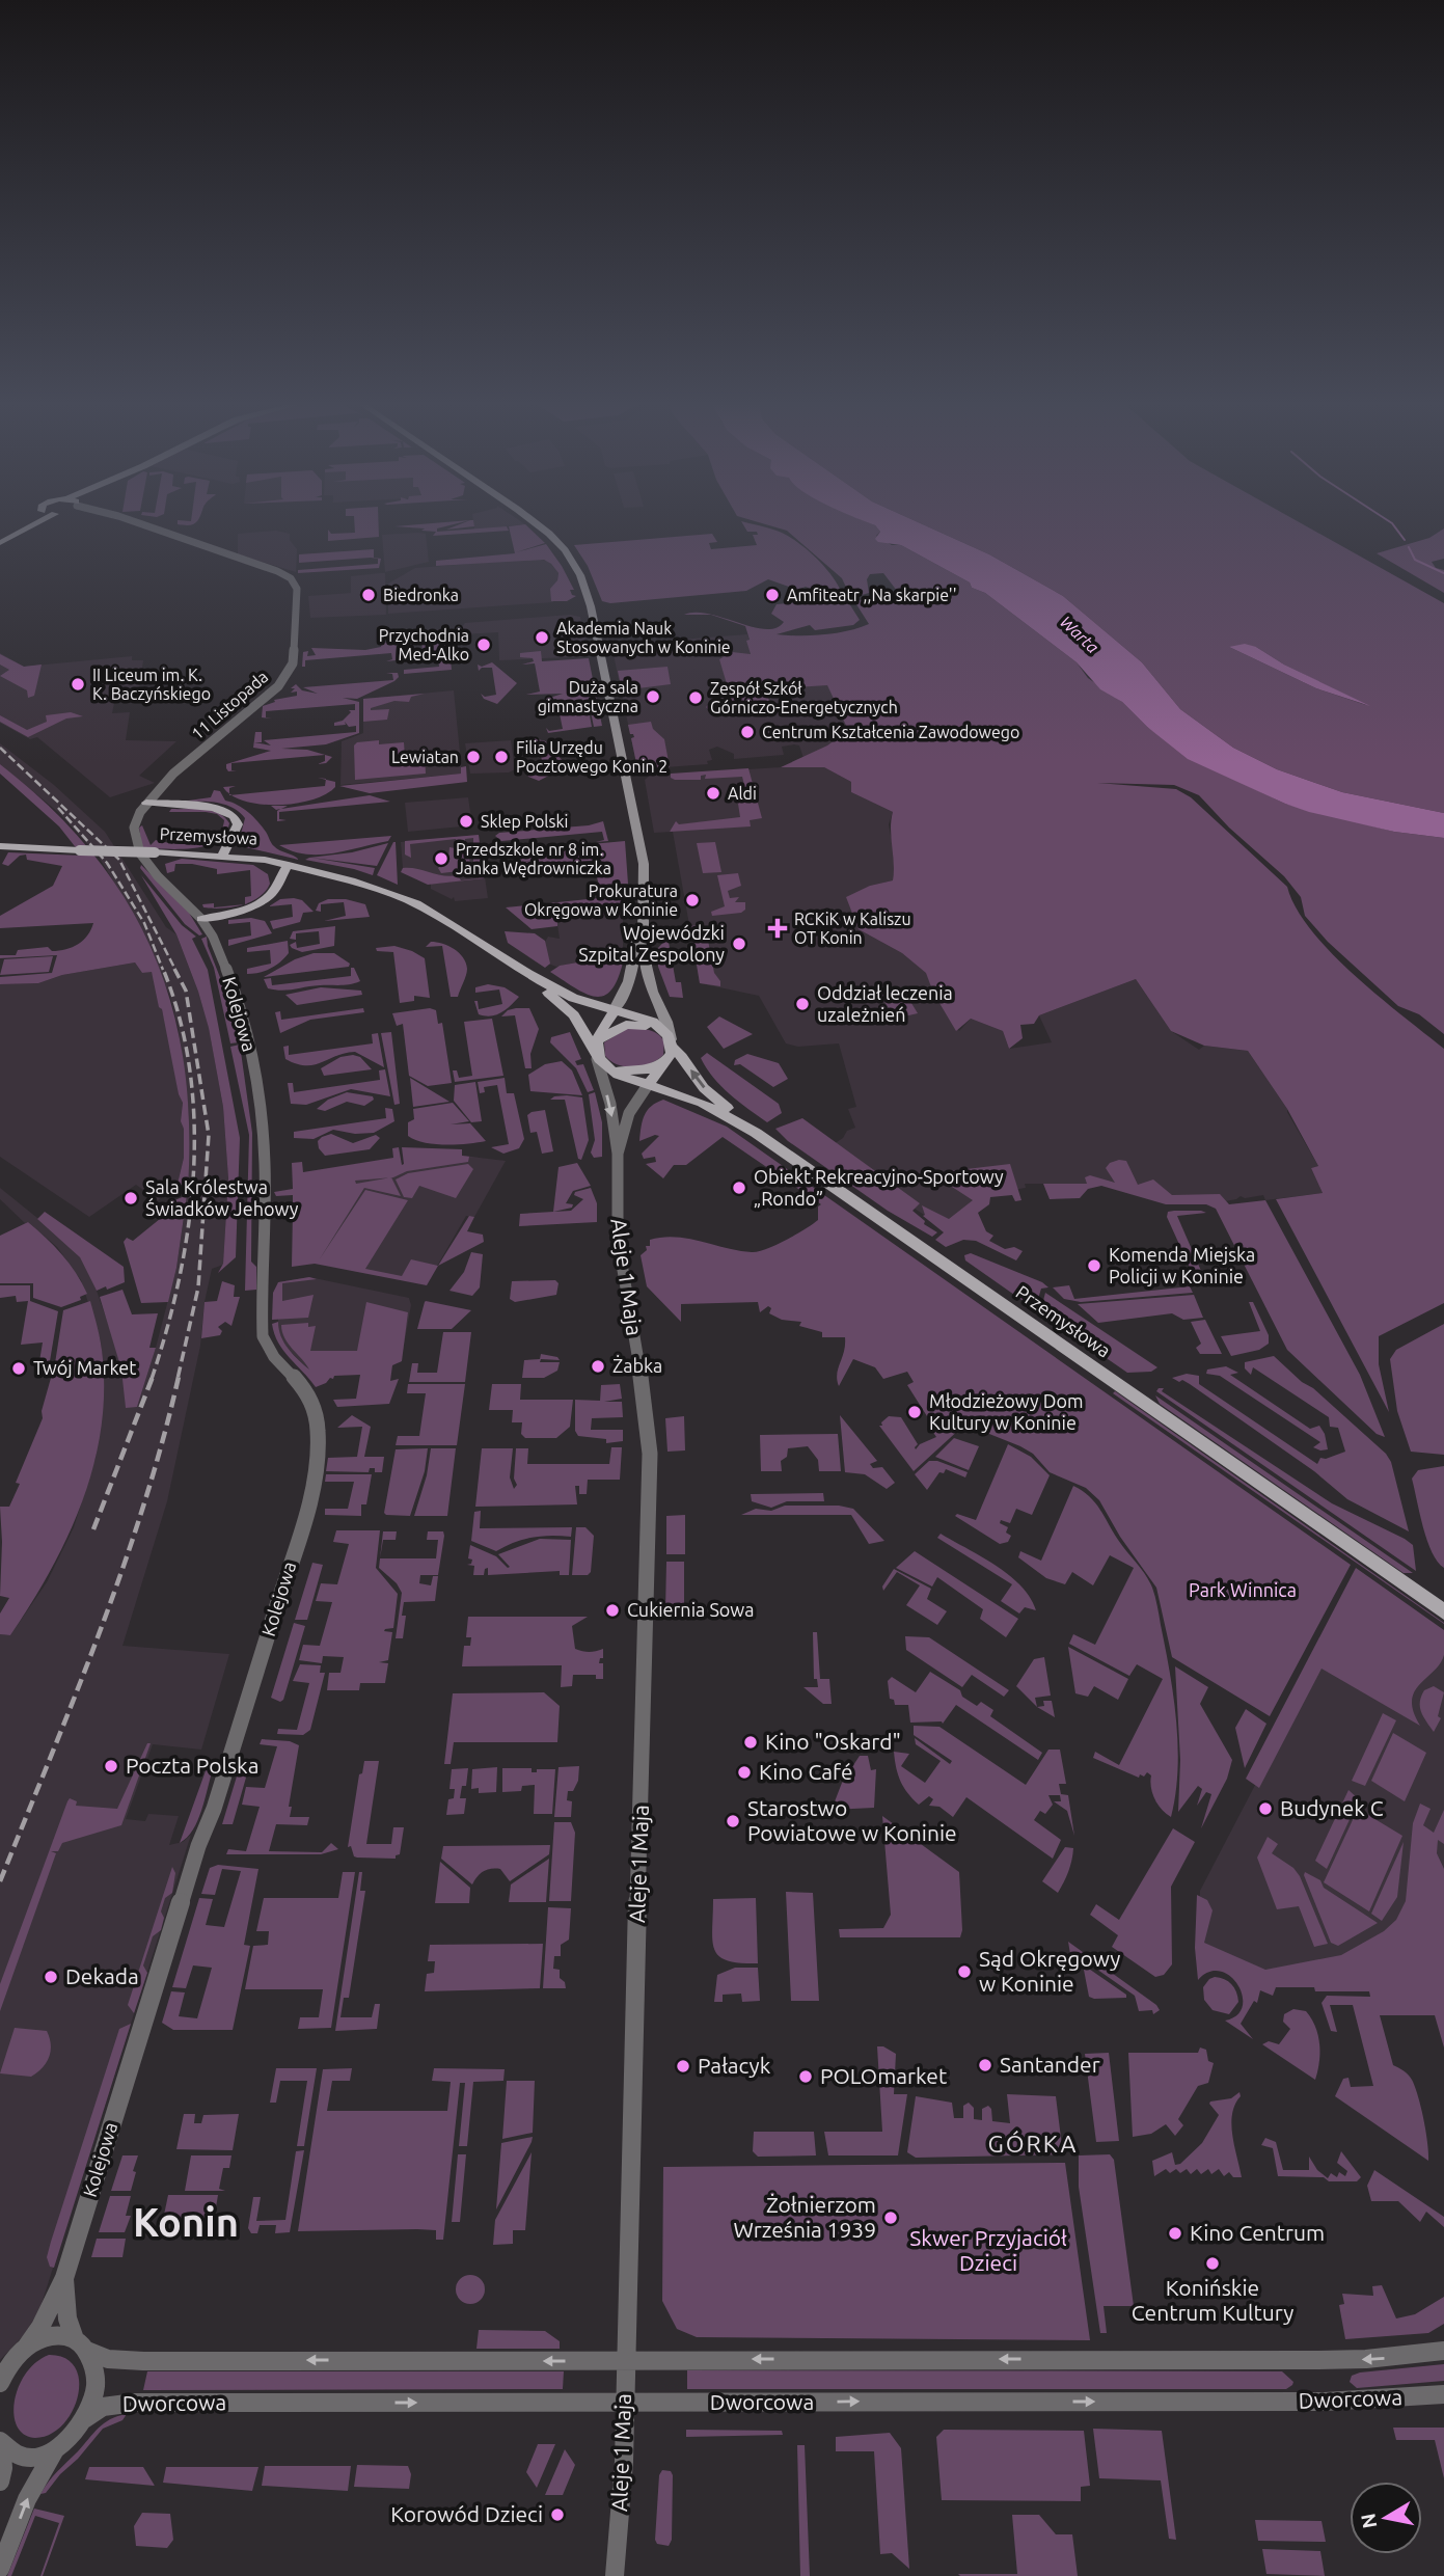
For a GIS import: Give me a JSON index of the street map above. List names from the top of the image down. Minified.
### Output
{"streets":{"main road":["Przemysłowa"],"street":["11 Listopada","Kolejowa","Aleje 1 Maja","Dworcowa"]},"crossings":[["11 Listopada","Kolejowa"],["Przemysłowa","Aleje 1 Maja"],["Kolejowa","Dworcowa"],["Aleje 1 Maja","Dworcowa"]],"districts":["GÓRKA","Konin"],"water":["Warta"],"parks":["Park Winnica","Skwer Przyjaciół Dzieci"],"places":{"other":["Biedronka","Amfiteatr ,,Na skarpie''","Akademia Nauk Stosowanych w Koninie","Przychodnia Med-Alko","II Liceum im. K. K. Baczyńskiego","Duża sala gimnastyczna","Zespół Szkół Górniczo-Energetycznych","Centrum Kształcenia Zawodowego","Lewiatan","Filia Urzędu Pocztowego Konin 2","Aldi","Sklep Polski","Przedszkole nr 8 im. Janka Wędrowniczka","Prokuratura Okręgowa w Koninie","Wojewódzki Szpital Zespolony","Oddział leczenia uzależnień","Obiekt Rekreacyjno-Sportowy „Rondo”","Sala Królestwa Świadków Jehowy","Komenda Miejska Policji w Koninie","Żabka","Twój Market","Młodzieżowy Dom Kultury w Koninie","Cukiernia Sowa","Kino \"Oskard\"","Poczta Polska","Kino Café","Budynek C","Starostwo Powiatowe w Koninie","Sąd Okręgowy w Koninie","Dekada","Santander","Pałacyk","POLOmarket","Żołnierzom Września 1939","Kino Centrum","Konińskie Centrum Kultury","Korowód Dzieci"],"health":["RCKiK w Kaliszu OT Konin"]},"north":"left"}
